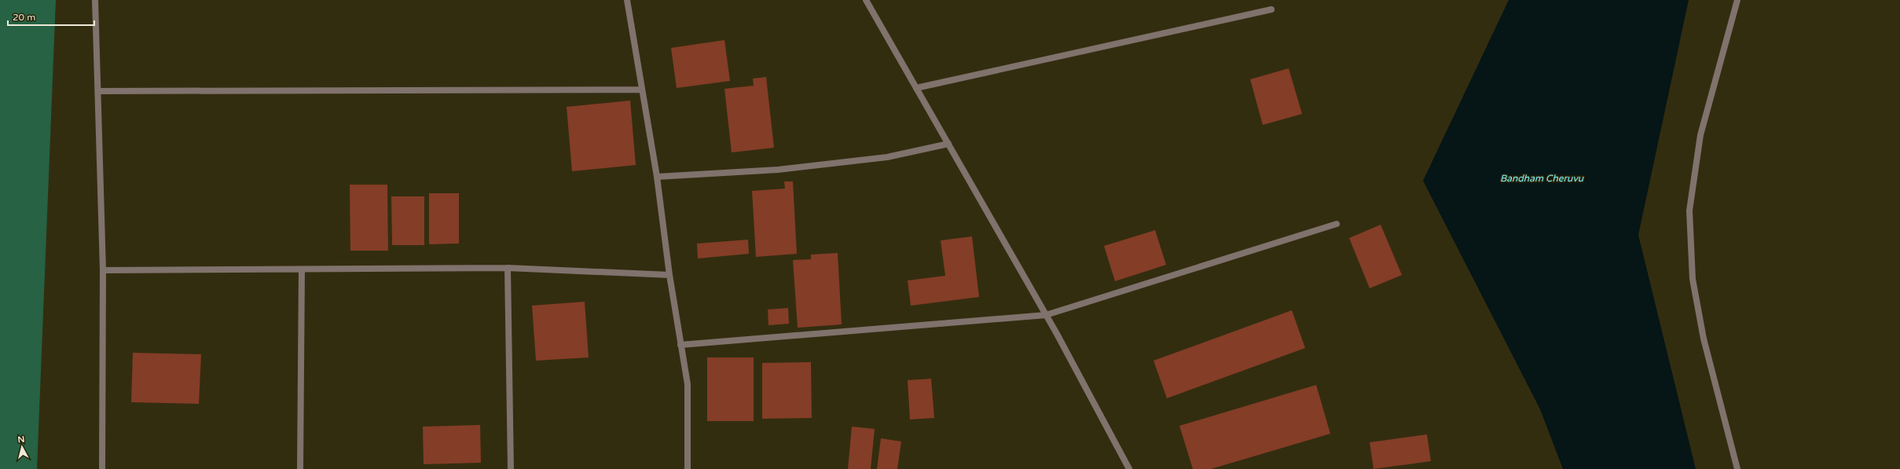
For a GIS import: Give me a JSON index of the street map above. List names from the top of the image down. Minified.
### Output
{"water":["Bandham Cheruvu"],"scale_bar":"20 m","north":"top"}
